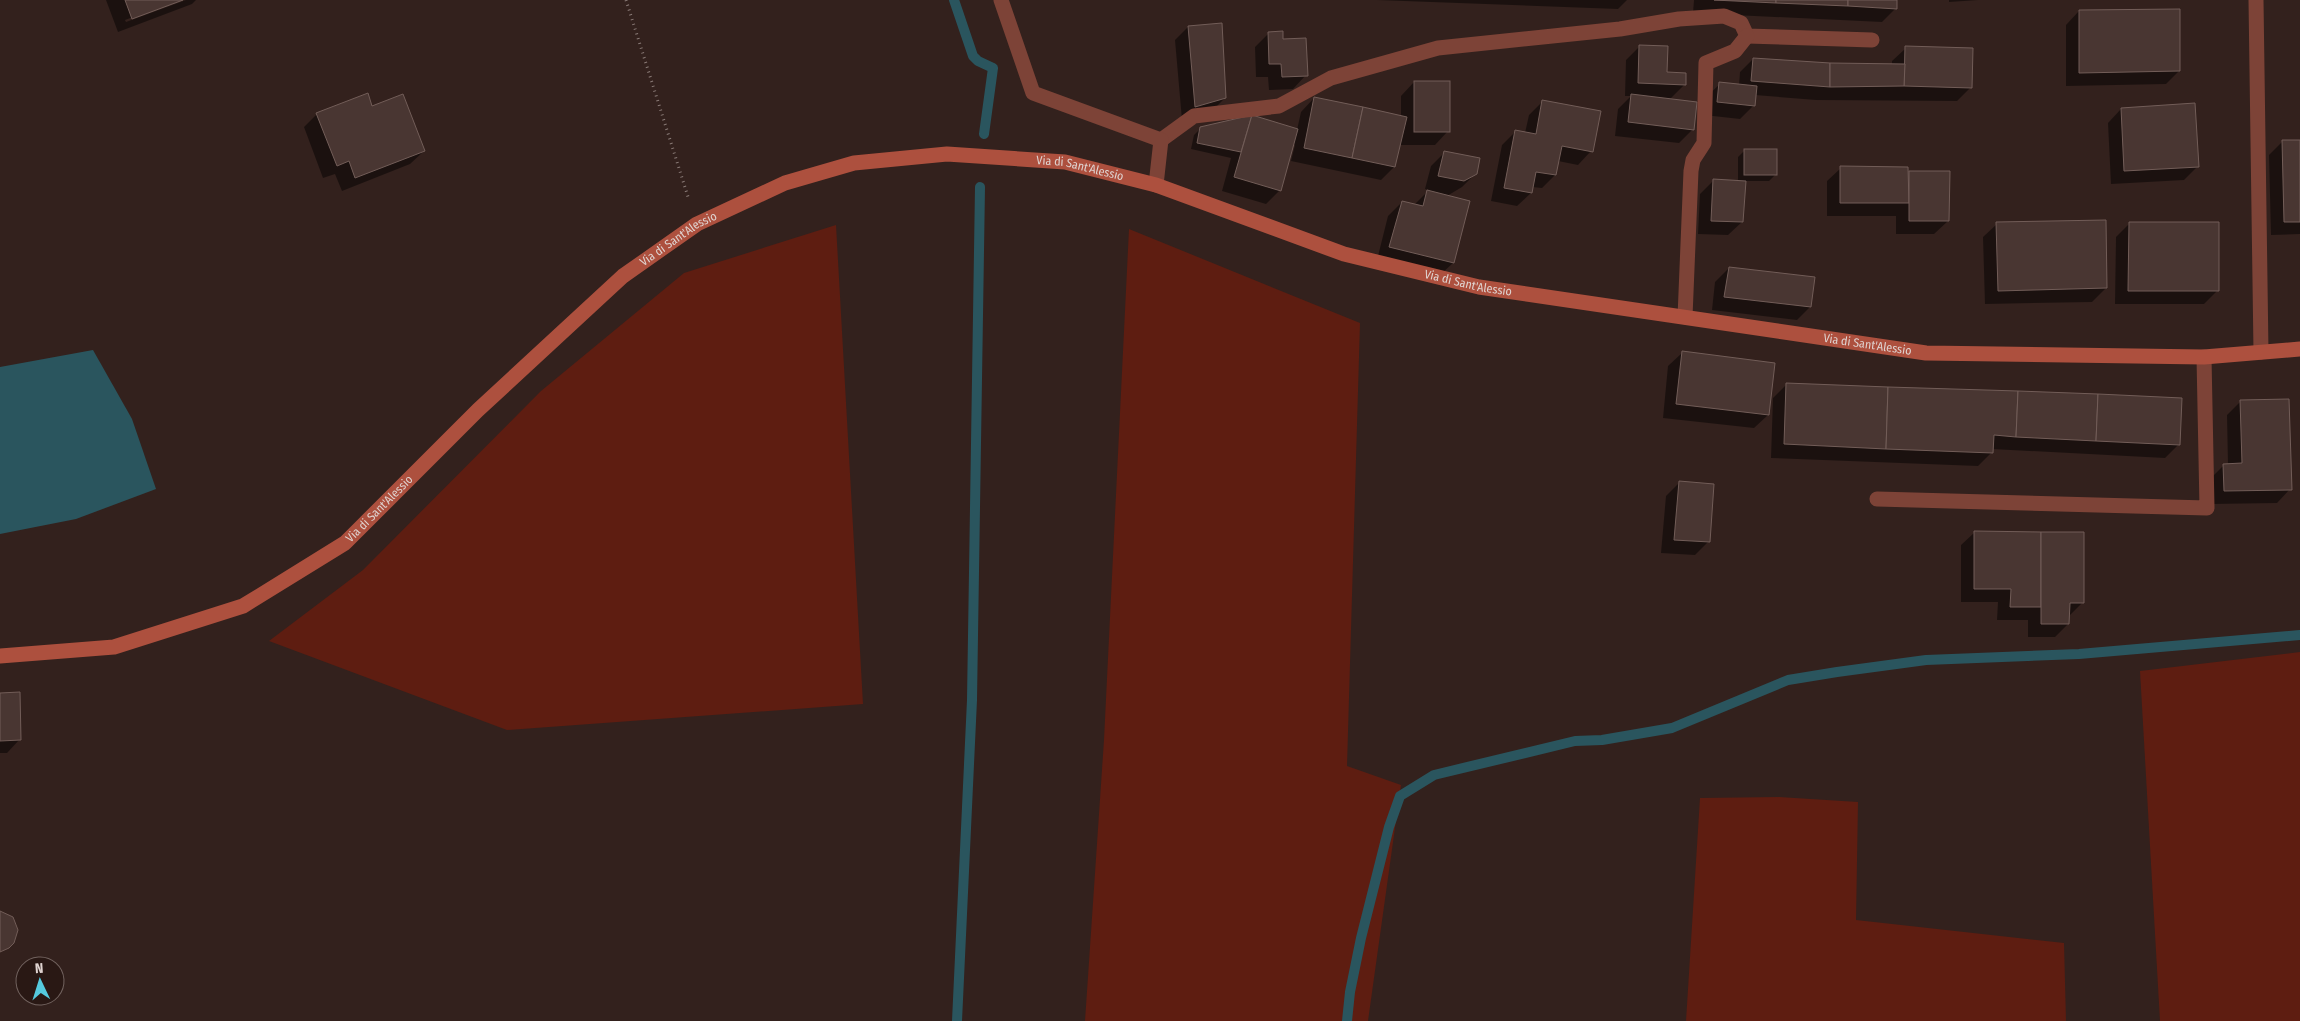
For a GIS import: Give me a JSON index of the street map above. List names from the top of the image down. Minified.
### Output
{"streets":{"street":["Via di Sant'Alessio"]},"north":"top"}
